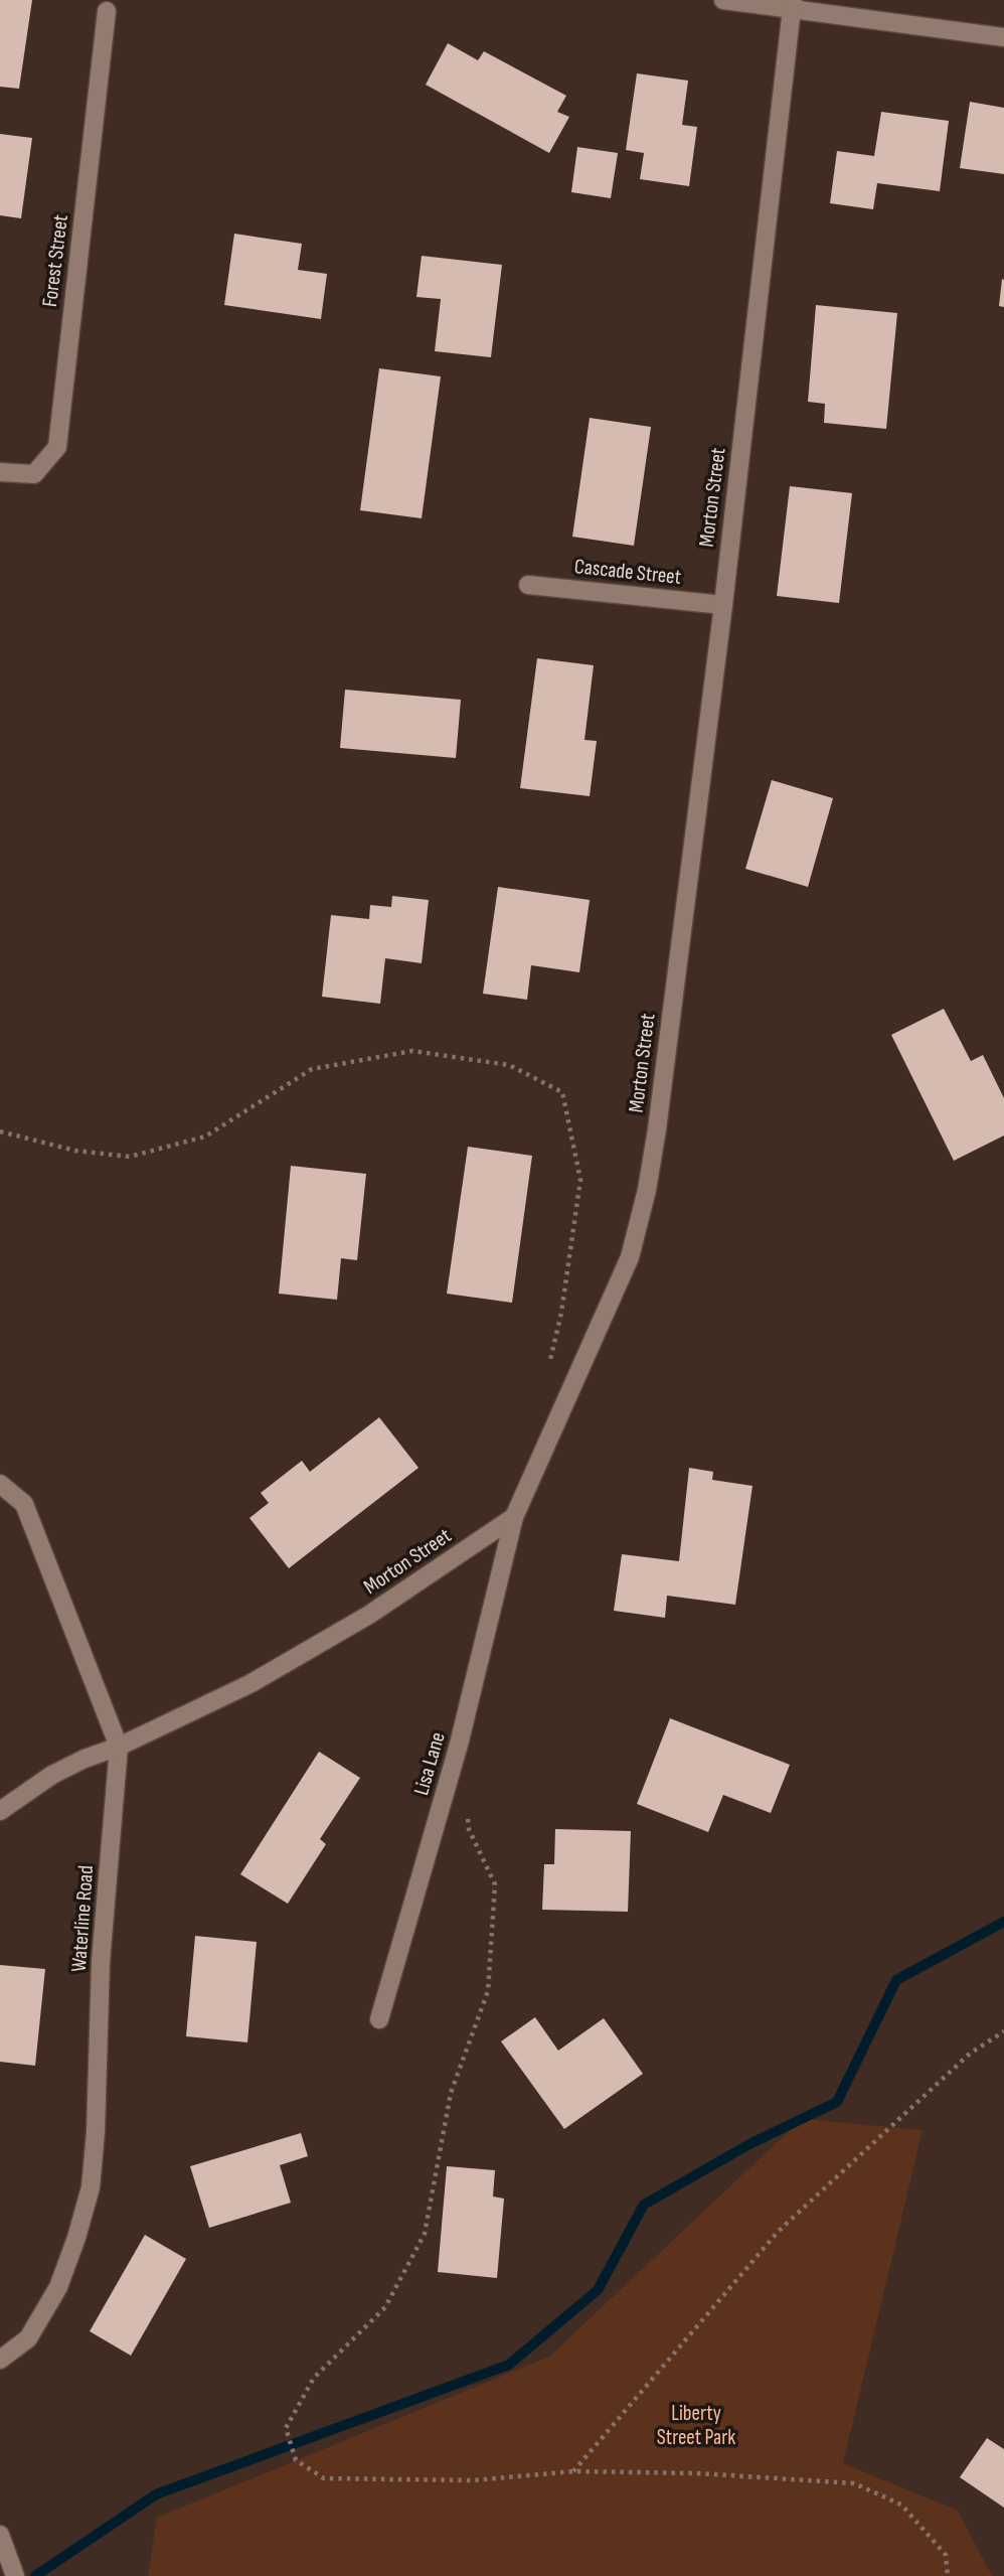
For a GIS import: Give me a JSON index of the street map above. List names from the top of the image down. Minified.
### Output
{"streets":{"street":["Forest Street","Morton Street","Cascade Street","Lisa Lane","Waterline Road"]},"crossings":[["Morton Street","Cascade Street"],["Morton Street","Lisa Lane"],["Morton Street","Waterline Road"]],"parks":["Liberty Street Park"]}
